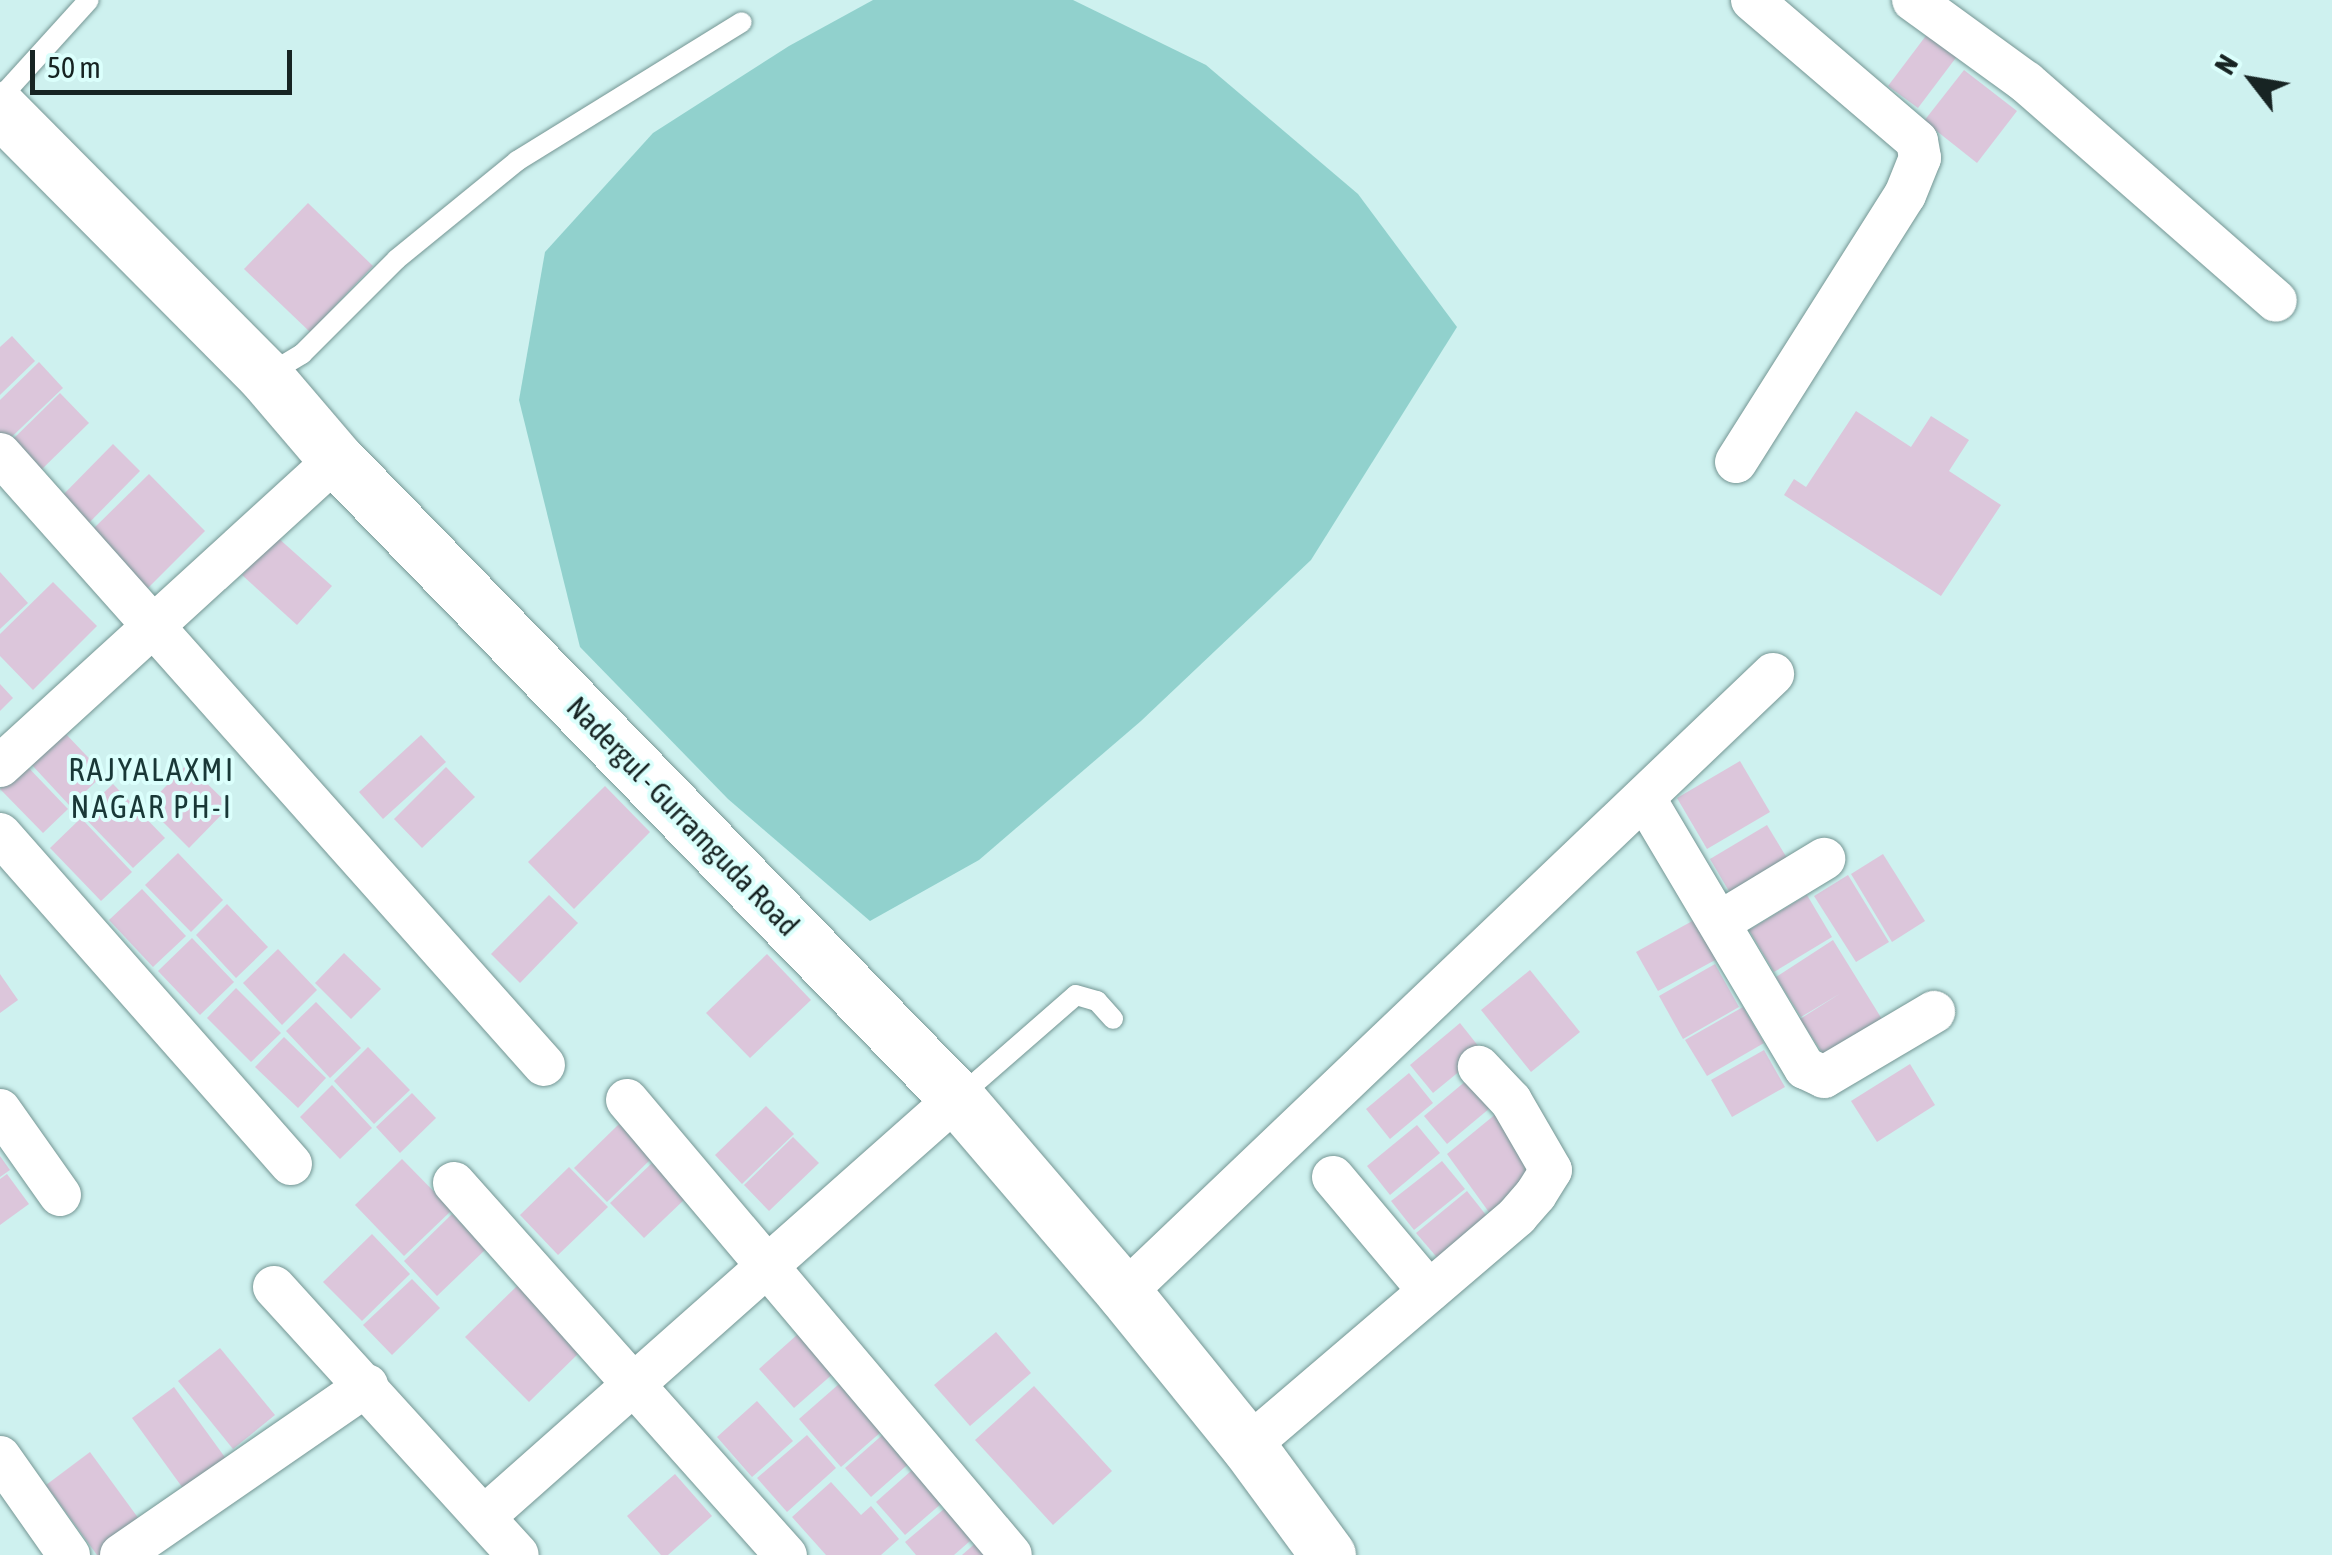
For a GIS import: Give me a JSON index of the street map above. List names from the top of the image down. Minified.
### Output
{"streets":{"main road":["Nadergul - Gurramguda Road"]},"districts":["RAJYALAXMI NAGAR PH-I"],"scale_bar":"50 m","north":"top left"}
